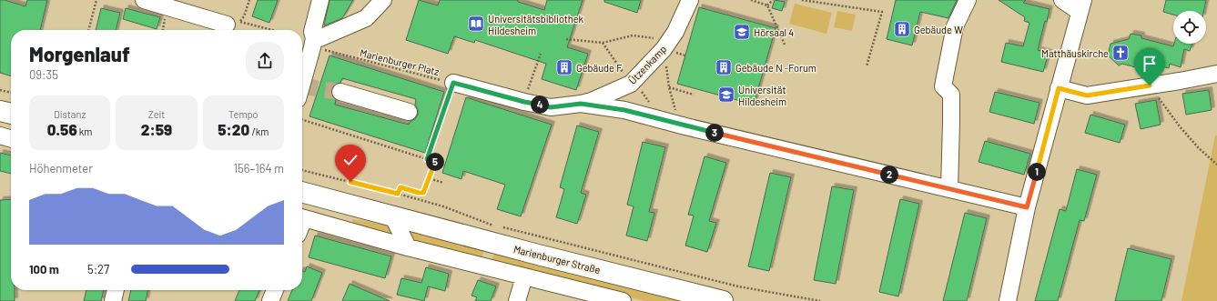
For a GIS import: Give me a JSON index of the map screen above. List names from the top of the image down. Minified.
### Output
{"streets":{"main road":["Marienburger Straße"],"street":["Ützenkamp"],"path":["Marienburger Platz"]},"places":{"library":["Universitätsbibliothek Hildesheim"],"building":["Gebäude W","Gebäude F","Gebäude N -Forum"],"school or university":["Hörsaal 4","Universität Hildesheim"],"church":["Matthäuskirche"]},"page":{"heading":["Morgenlauf","09:35"],"stats":[["Distanz","0.56 km"],["Zeit","2:59"],["Tempo","5:20 /km"]],"pins":["4","3","5","1","2"],"chart":["Höhenmeter","156–164 m"],"list":[{"name":"100 m","note":"5:27"}]}}
